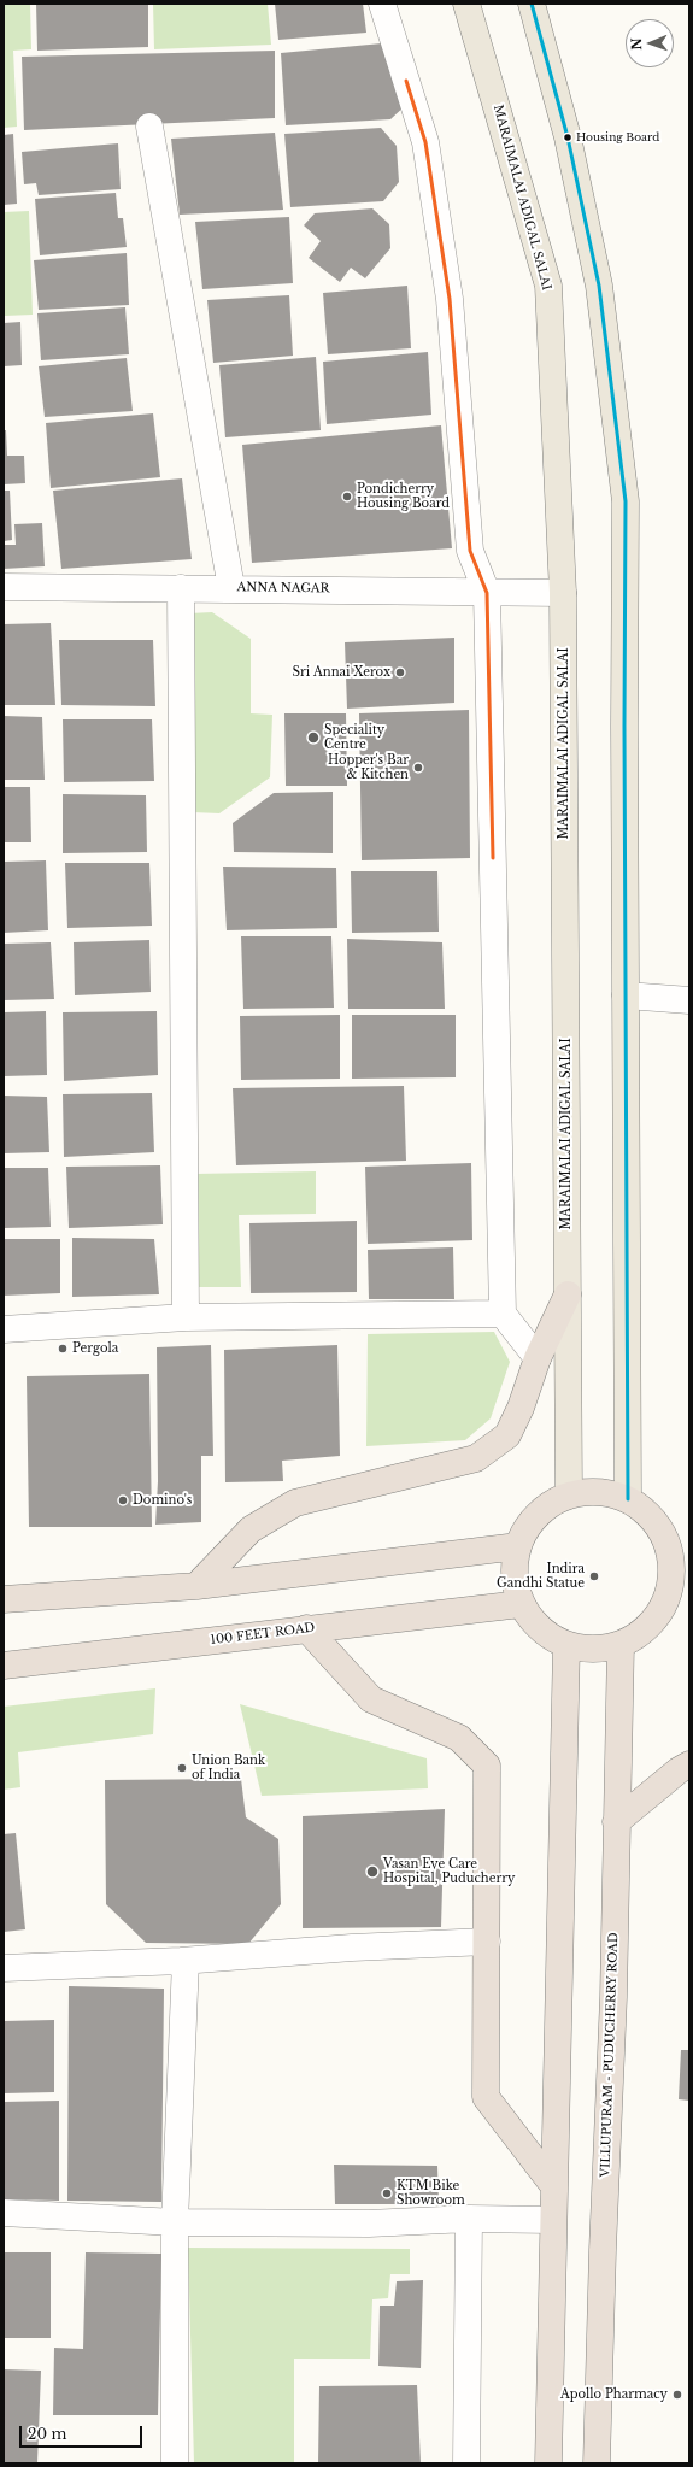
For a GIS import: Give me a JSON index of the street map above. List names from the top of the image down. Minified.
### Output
{"streets":{"highway":["100 FEET ROAD","VILLUPURAM - PUDUCHERRY ROAD"],"main road":["MARAIMALAI ADIGAL SALAI"],"street":["ANNA NAGAR"]},"crossings":[["MARAIMALAI ADIGAL SALAI","ANNA NAGAR"],["MARAIMALAI ADIGAL SALAI","100 FEET ROAD"],["MARAIMALAI ADIGAL SALAI","VILLUPURAM - PUDUCHERRY ROAD"],["100 FEET ROAD","VILLUPURAM - PUDUCHERRY ROAD"]],"places":["Housing Board","Pondicherry Housing Board","Sri Annai Xerox","Speciality Centre","Hopper's Bar & Kitchen","Pergola","Domino's","Indira Gandhi Statue","Union Bank of India","Vasan Eye Care Hospital, Puducherry","KTM Bike Showroom","Apollo Pharmacy"],"scale_bar":"20 m","north":"left"}
